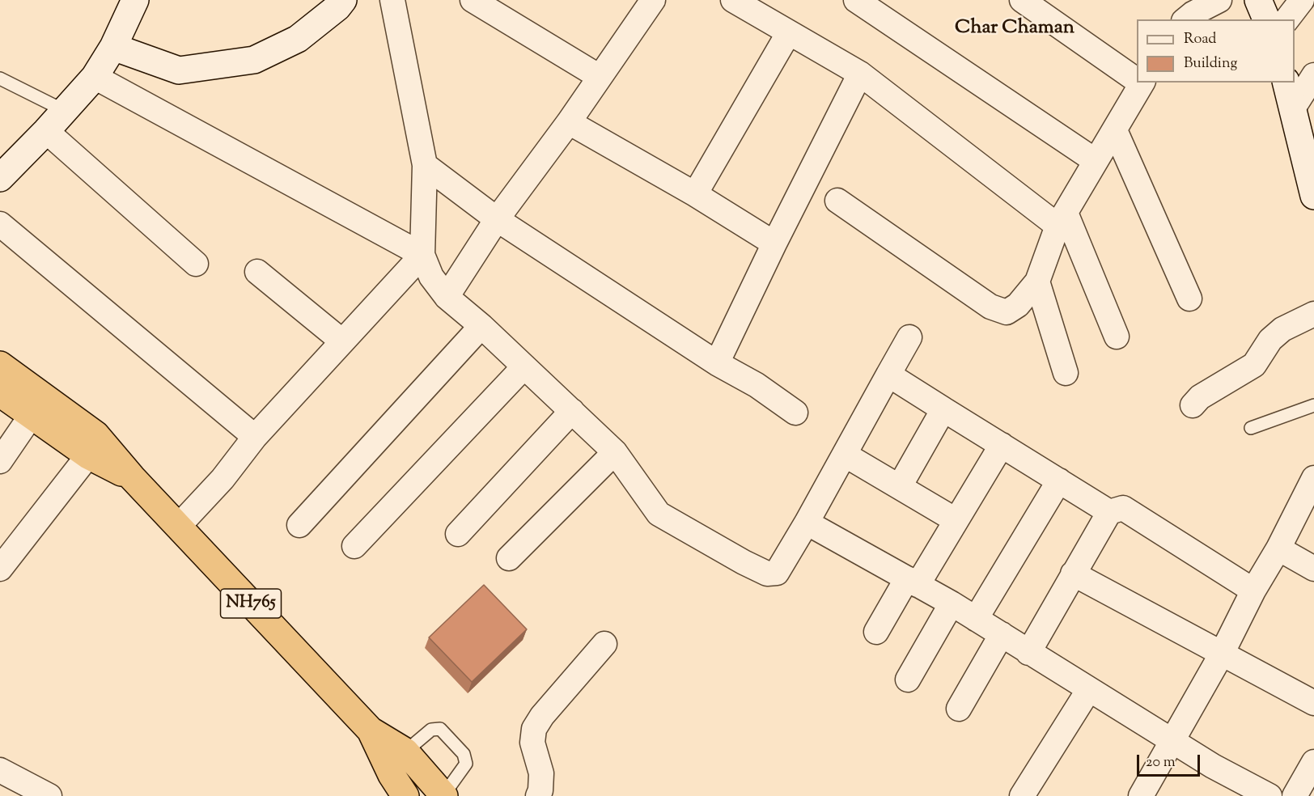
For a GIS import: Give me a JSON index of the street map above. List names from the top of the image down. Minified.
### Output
{"streets":{"highway":["NH765"]},"districts":["Char Chaman"],"legend":["Road","Building"],"scale_bar":"20 m"}
